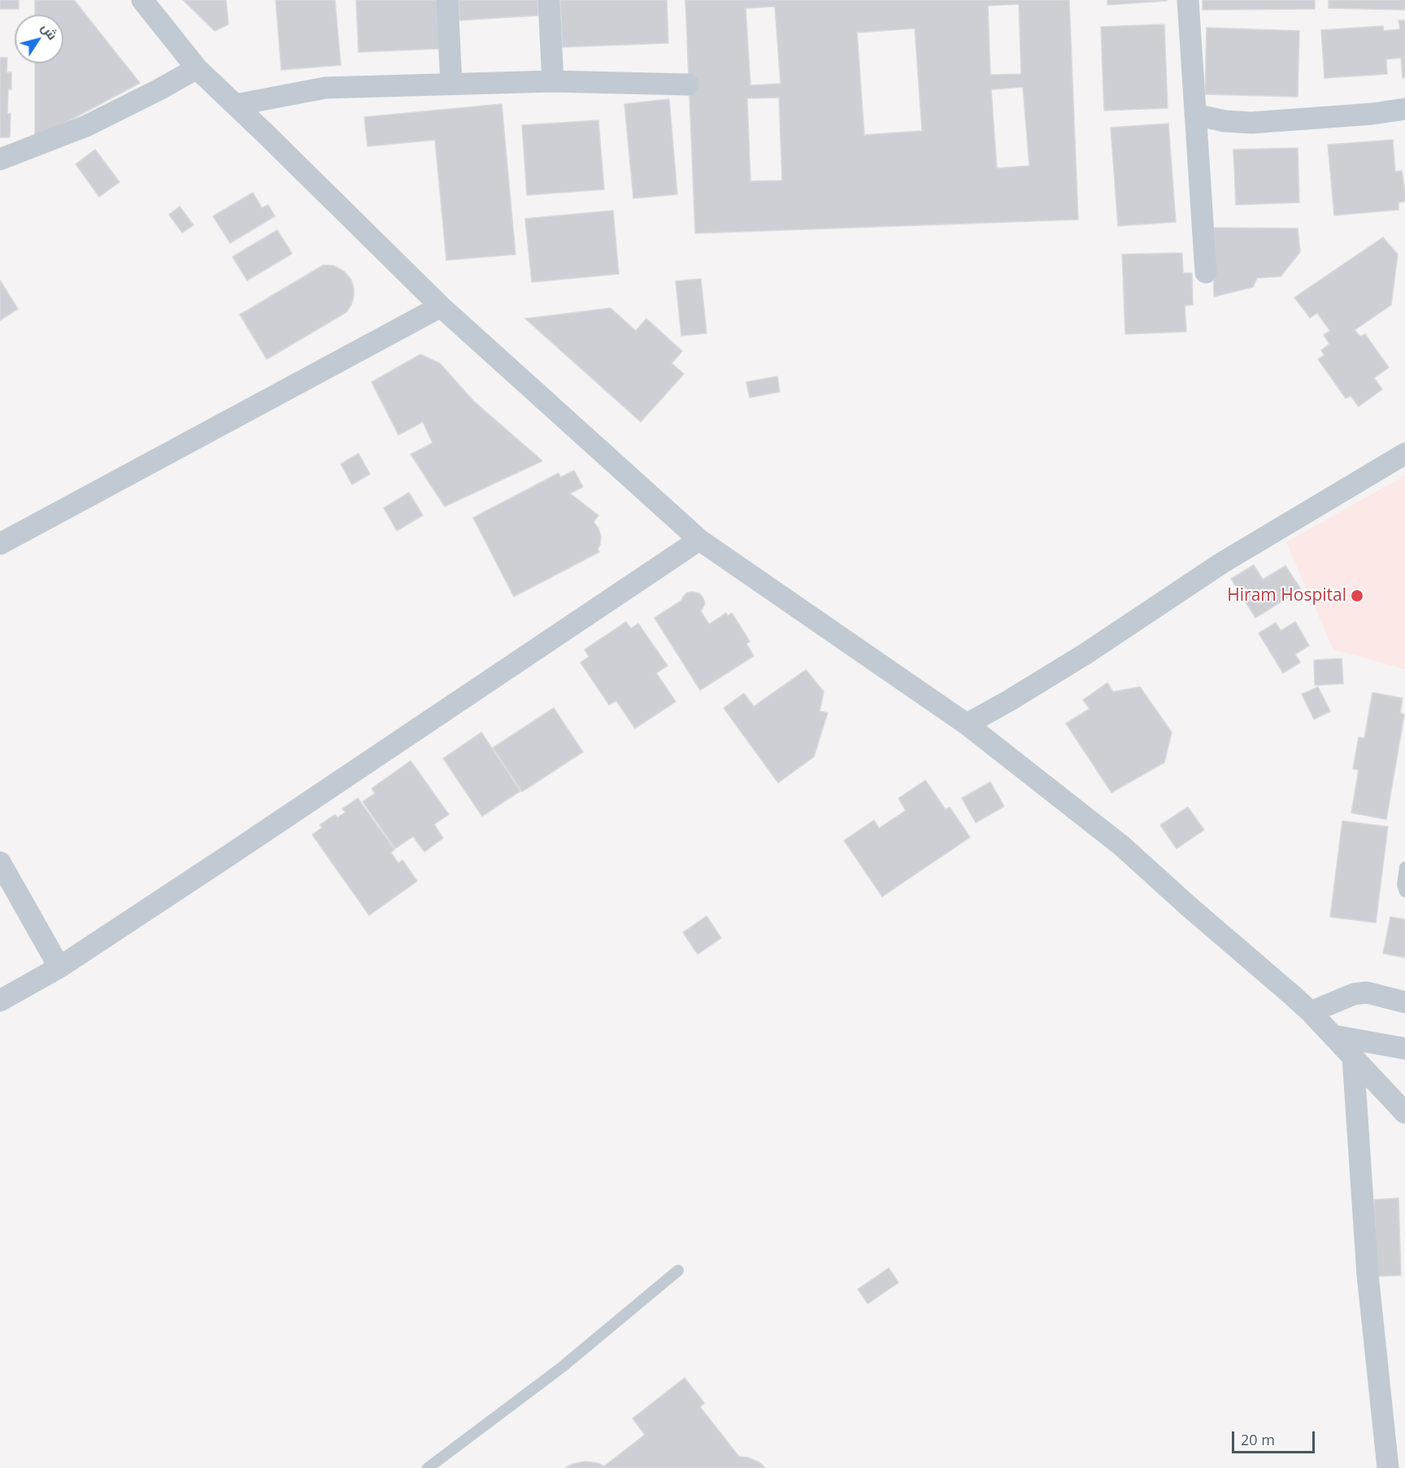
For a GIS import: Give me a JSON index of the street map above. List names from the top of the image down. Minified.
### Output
{"places":["Hiram Hospital"],"scale_bar":"20 m","north":"top right"}
